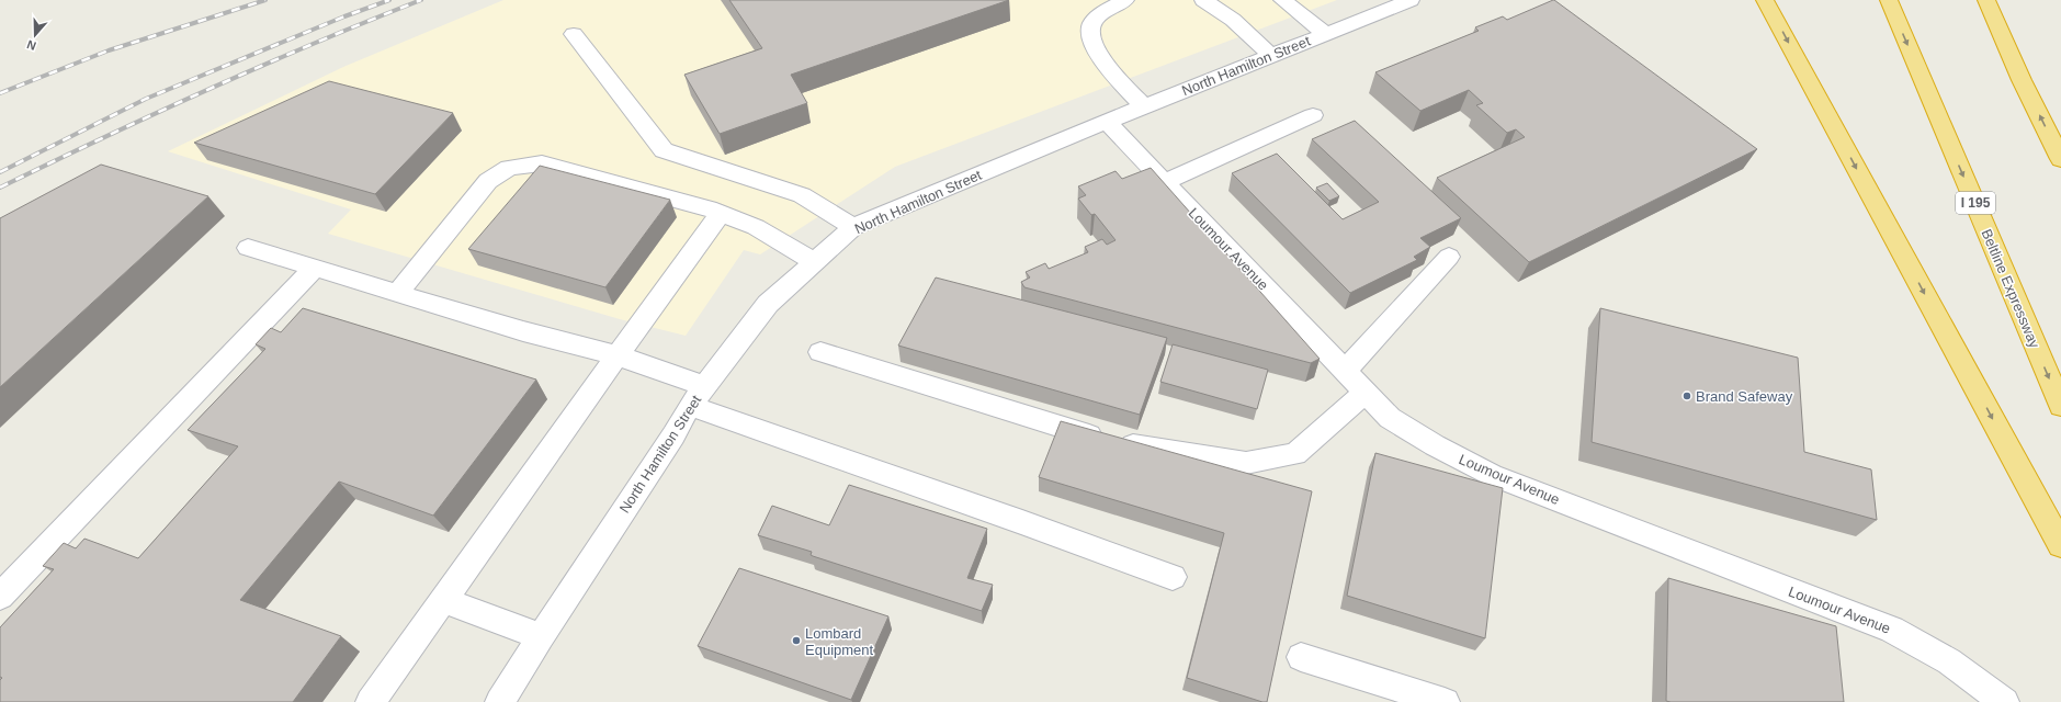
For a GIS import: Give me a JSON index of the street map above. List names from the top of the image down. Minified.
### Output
{"streets":{"highway":["I 195","Beltline Expressway"],"street":["North Hamilton Street","Loumour Avenue"]},"crossings":[["North Hamilton Street","Loumour Avenue"]],"places":["Brand Safeway","Lombard Equipment"],"north":"bottom"}
